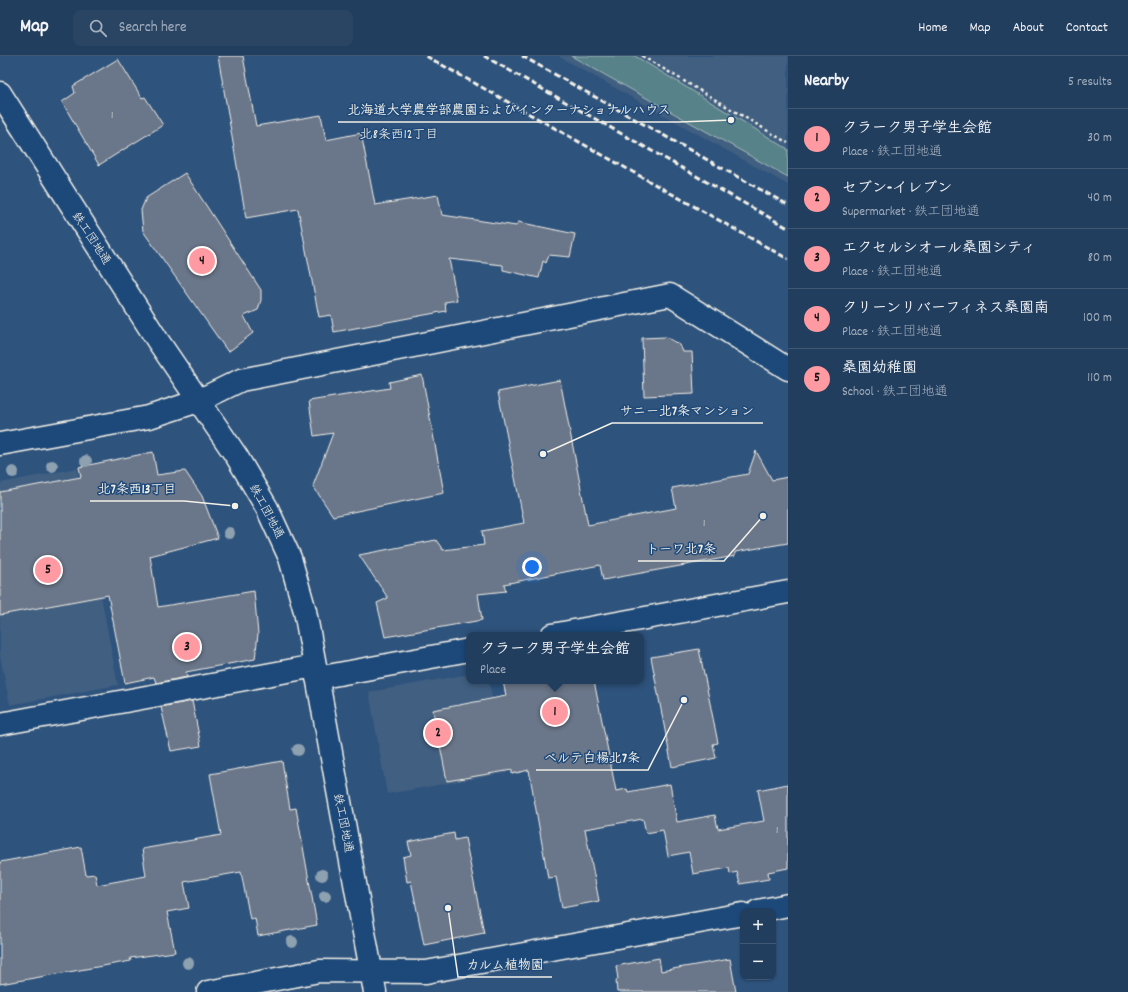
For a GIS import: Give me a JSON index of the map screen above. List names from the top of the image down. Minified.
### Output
{"streets":{"street":["鉄工団地通"]},"districts":["北8条西12丁目"],"places":["北海道大学農学部農園およびインターナショナルハウス","サニー北7条マンション","北7条西13丁目","トーワ北7条","ベルテ白楊北7条","カルム植物園"],"house_numbers":["1","1","1"],"page":{"header":"Map","search":"Search here","nav":["Home","Map","About","Contact"],"heading":["Nearby","5 results"],"list":[{"mark":"1","name":"クラーク男子学生会館","note":"Place · 鉄工団地通","value":"30 m"},{"mark":"2","name":"セブン-イレブン","note":"Supermarket · 鉄工団地通","value":"40 m"},{"mark":"3","name":"エクセルシオール桑園シティ","note":"Place · 鉄工団地通","value":"80 m"},{"mark":"4","name":"クリーンリバーフィネス桑園南","note":"Place · 鉄工団地通","value":"100 m"},{"mark":"5","name":"桑園幼稚園","note":"School · 鉄工団地通","value":"110 m"}],"pins":["4","5","3","1","2"],"popup":["クラーク男子学生会館","Place"],"map_buttons":["+","−"]}}
